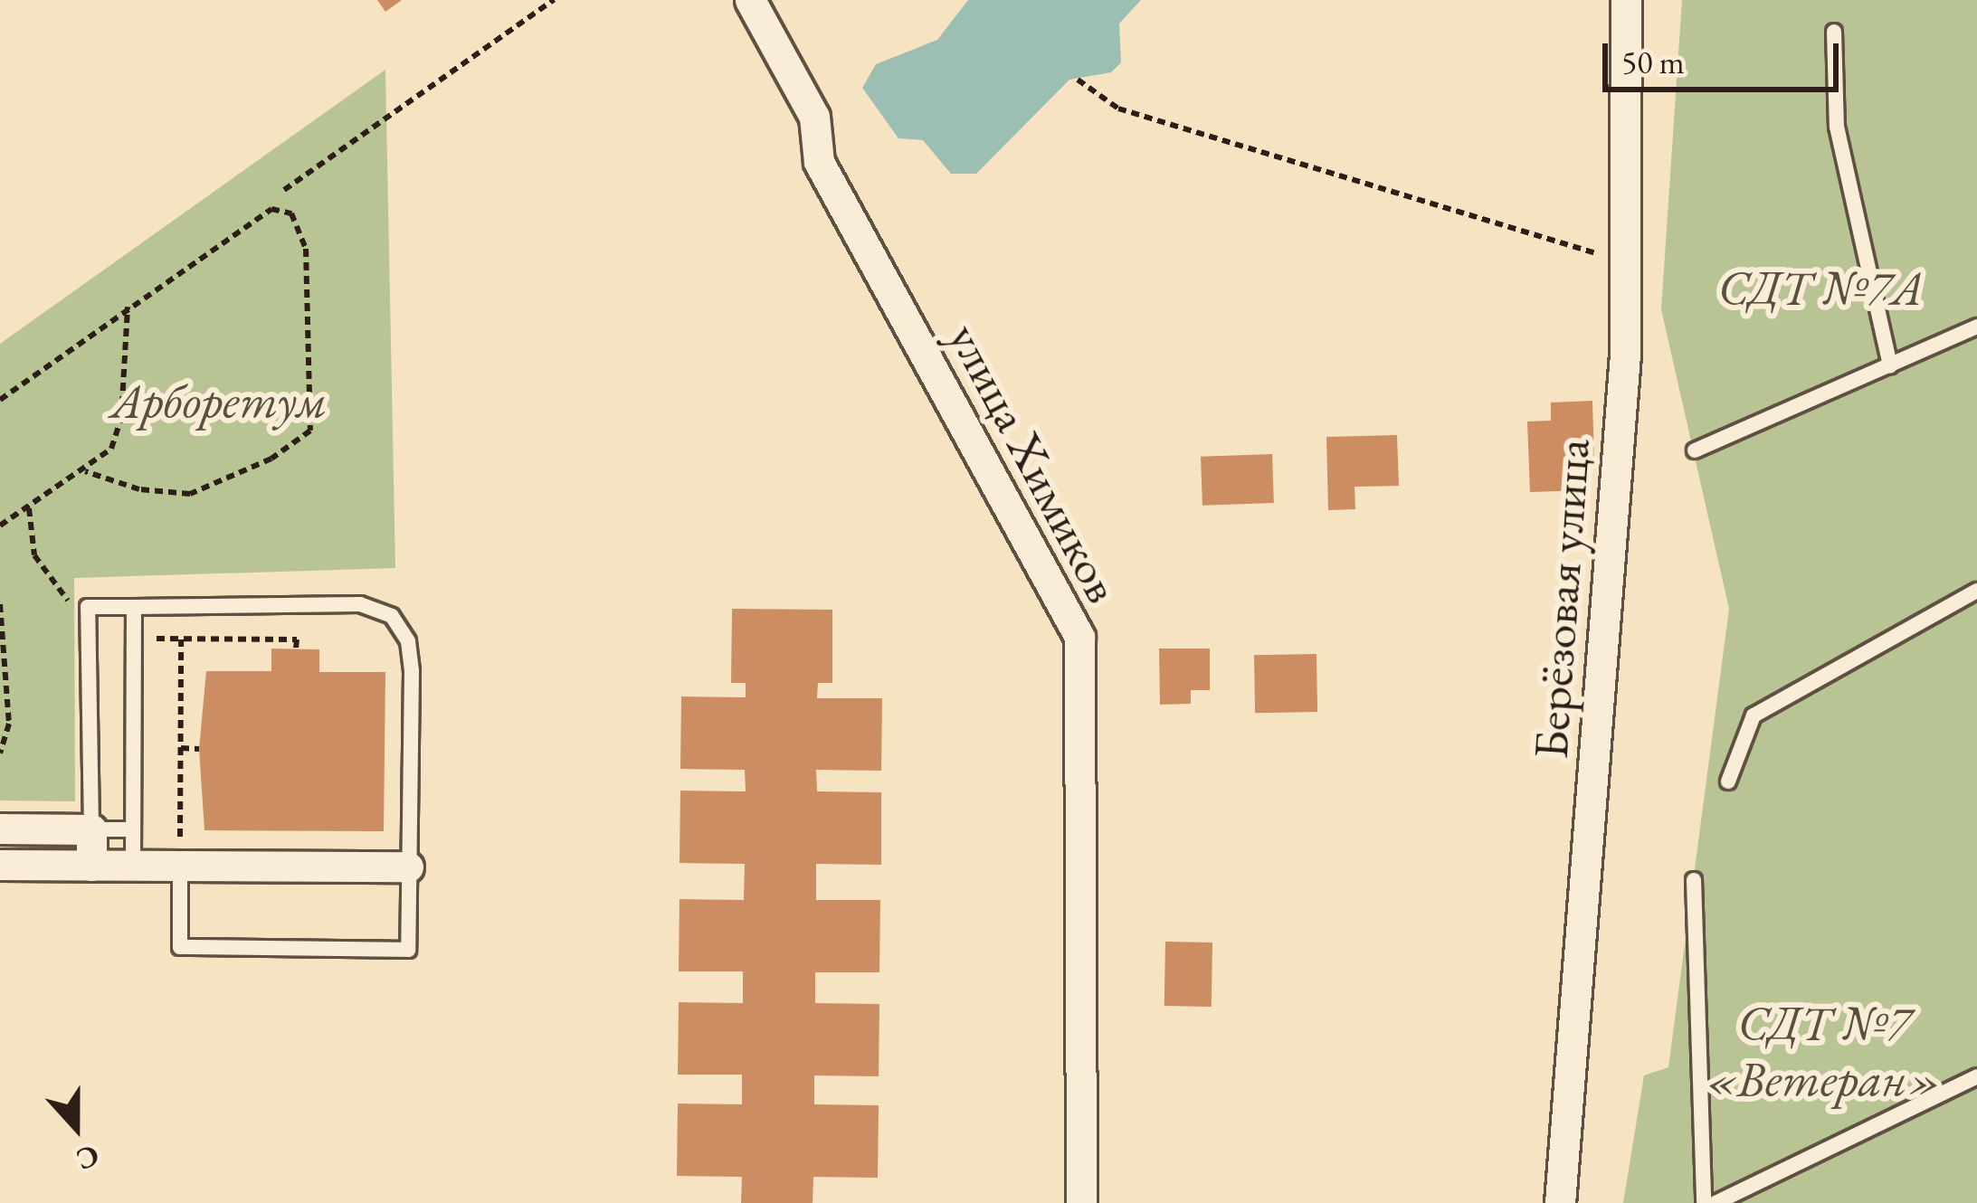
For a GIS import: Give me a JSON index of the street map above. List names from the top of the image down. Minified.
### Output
{"streets":{"street":["улица Химиков","Берёзовая улица"]},"parks":["СДТ №7А","Арборетум","СДТ №7 «Ветеран»"],"scale_bar":"50 m","north":"bottom"}
